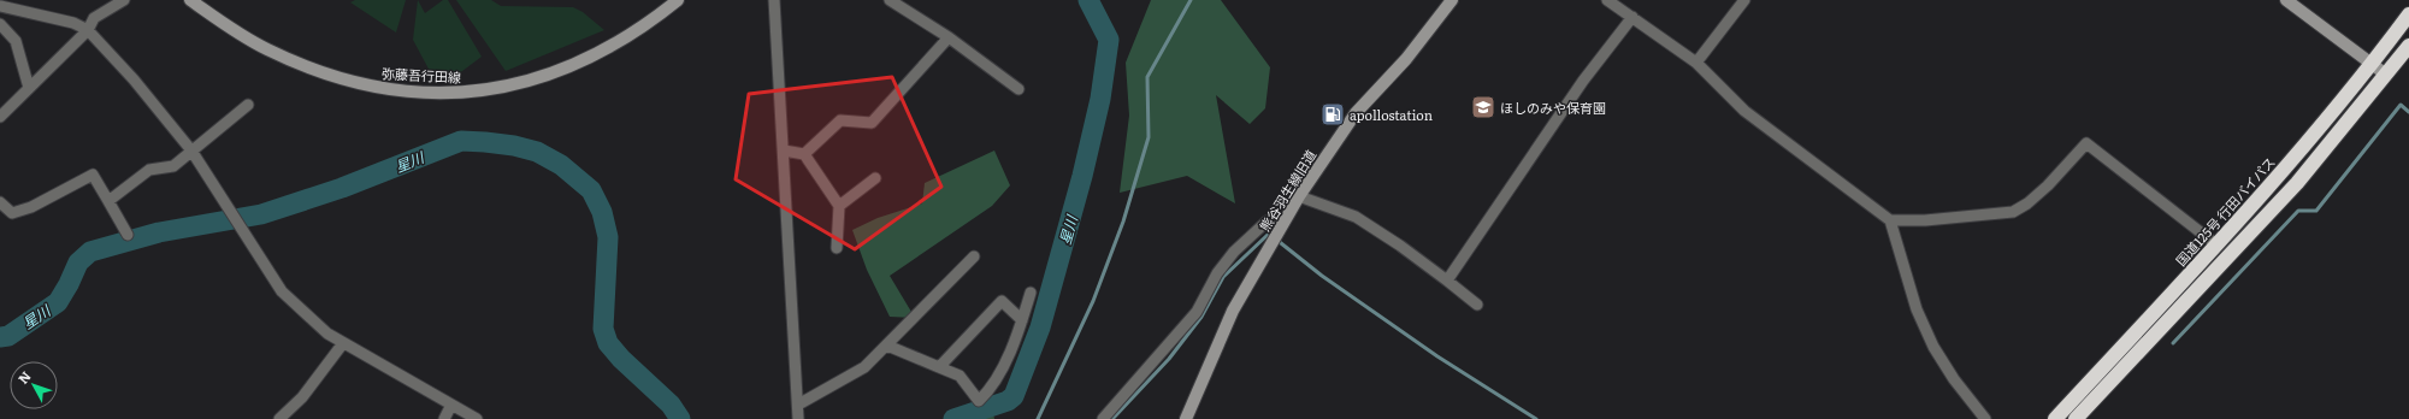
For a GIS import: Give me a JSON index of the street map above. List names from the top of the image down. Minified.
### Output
{"streets":{"highway":["国道125号 行田バイパス"],"main road":["弥藤吾行田線","熊谷羽生線旧道"]},"water":["星川"],"places":{"school or university":["ほしのみや保育園"],"fuel station":["apollostation"]},"north":"top left"}
